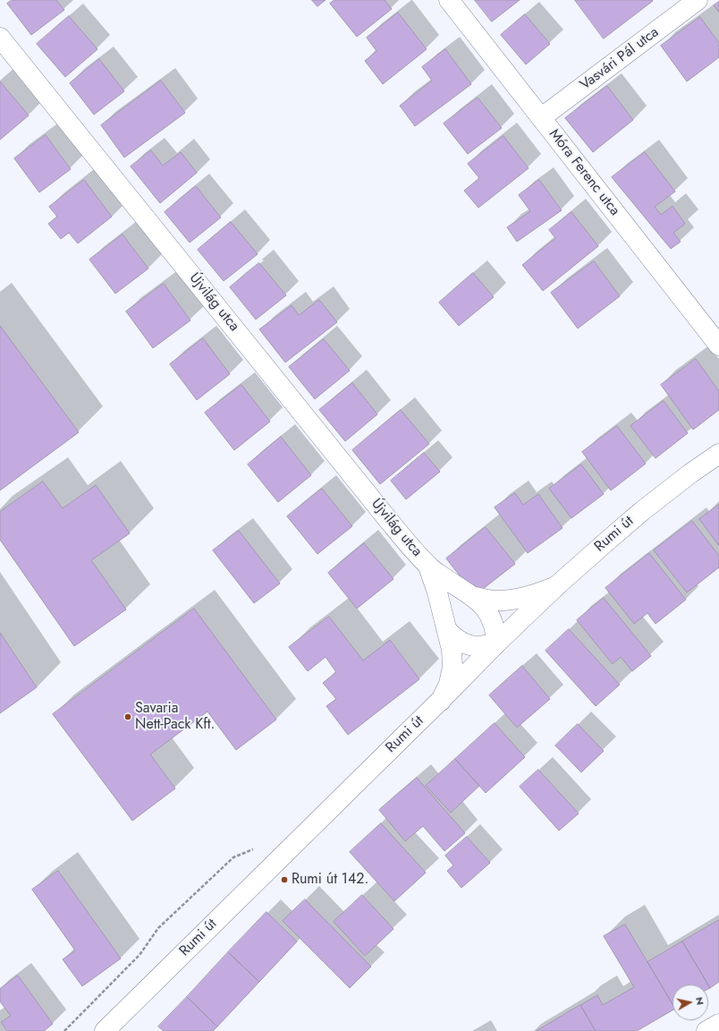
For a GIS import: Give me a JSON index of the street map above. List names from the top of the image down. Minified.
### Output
{"streets":{"street":["Vasvári Pál utca","Móra Ferenc utca","Újvilág utca","Rumi út"]},"crossings":[["Vasvári Pál utca","Móra Ferenc utca"],["Újvilág utca","Rumi út"]],"places":["Savaria Nett-Pack Kft.","Rumi út 142."],"north":"right"}
